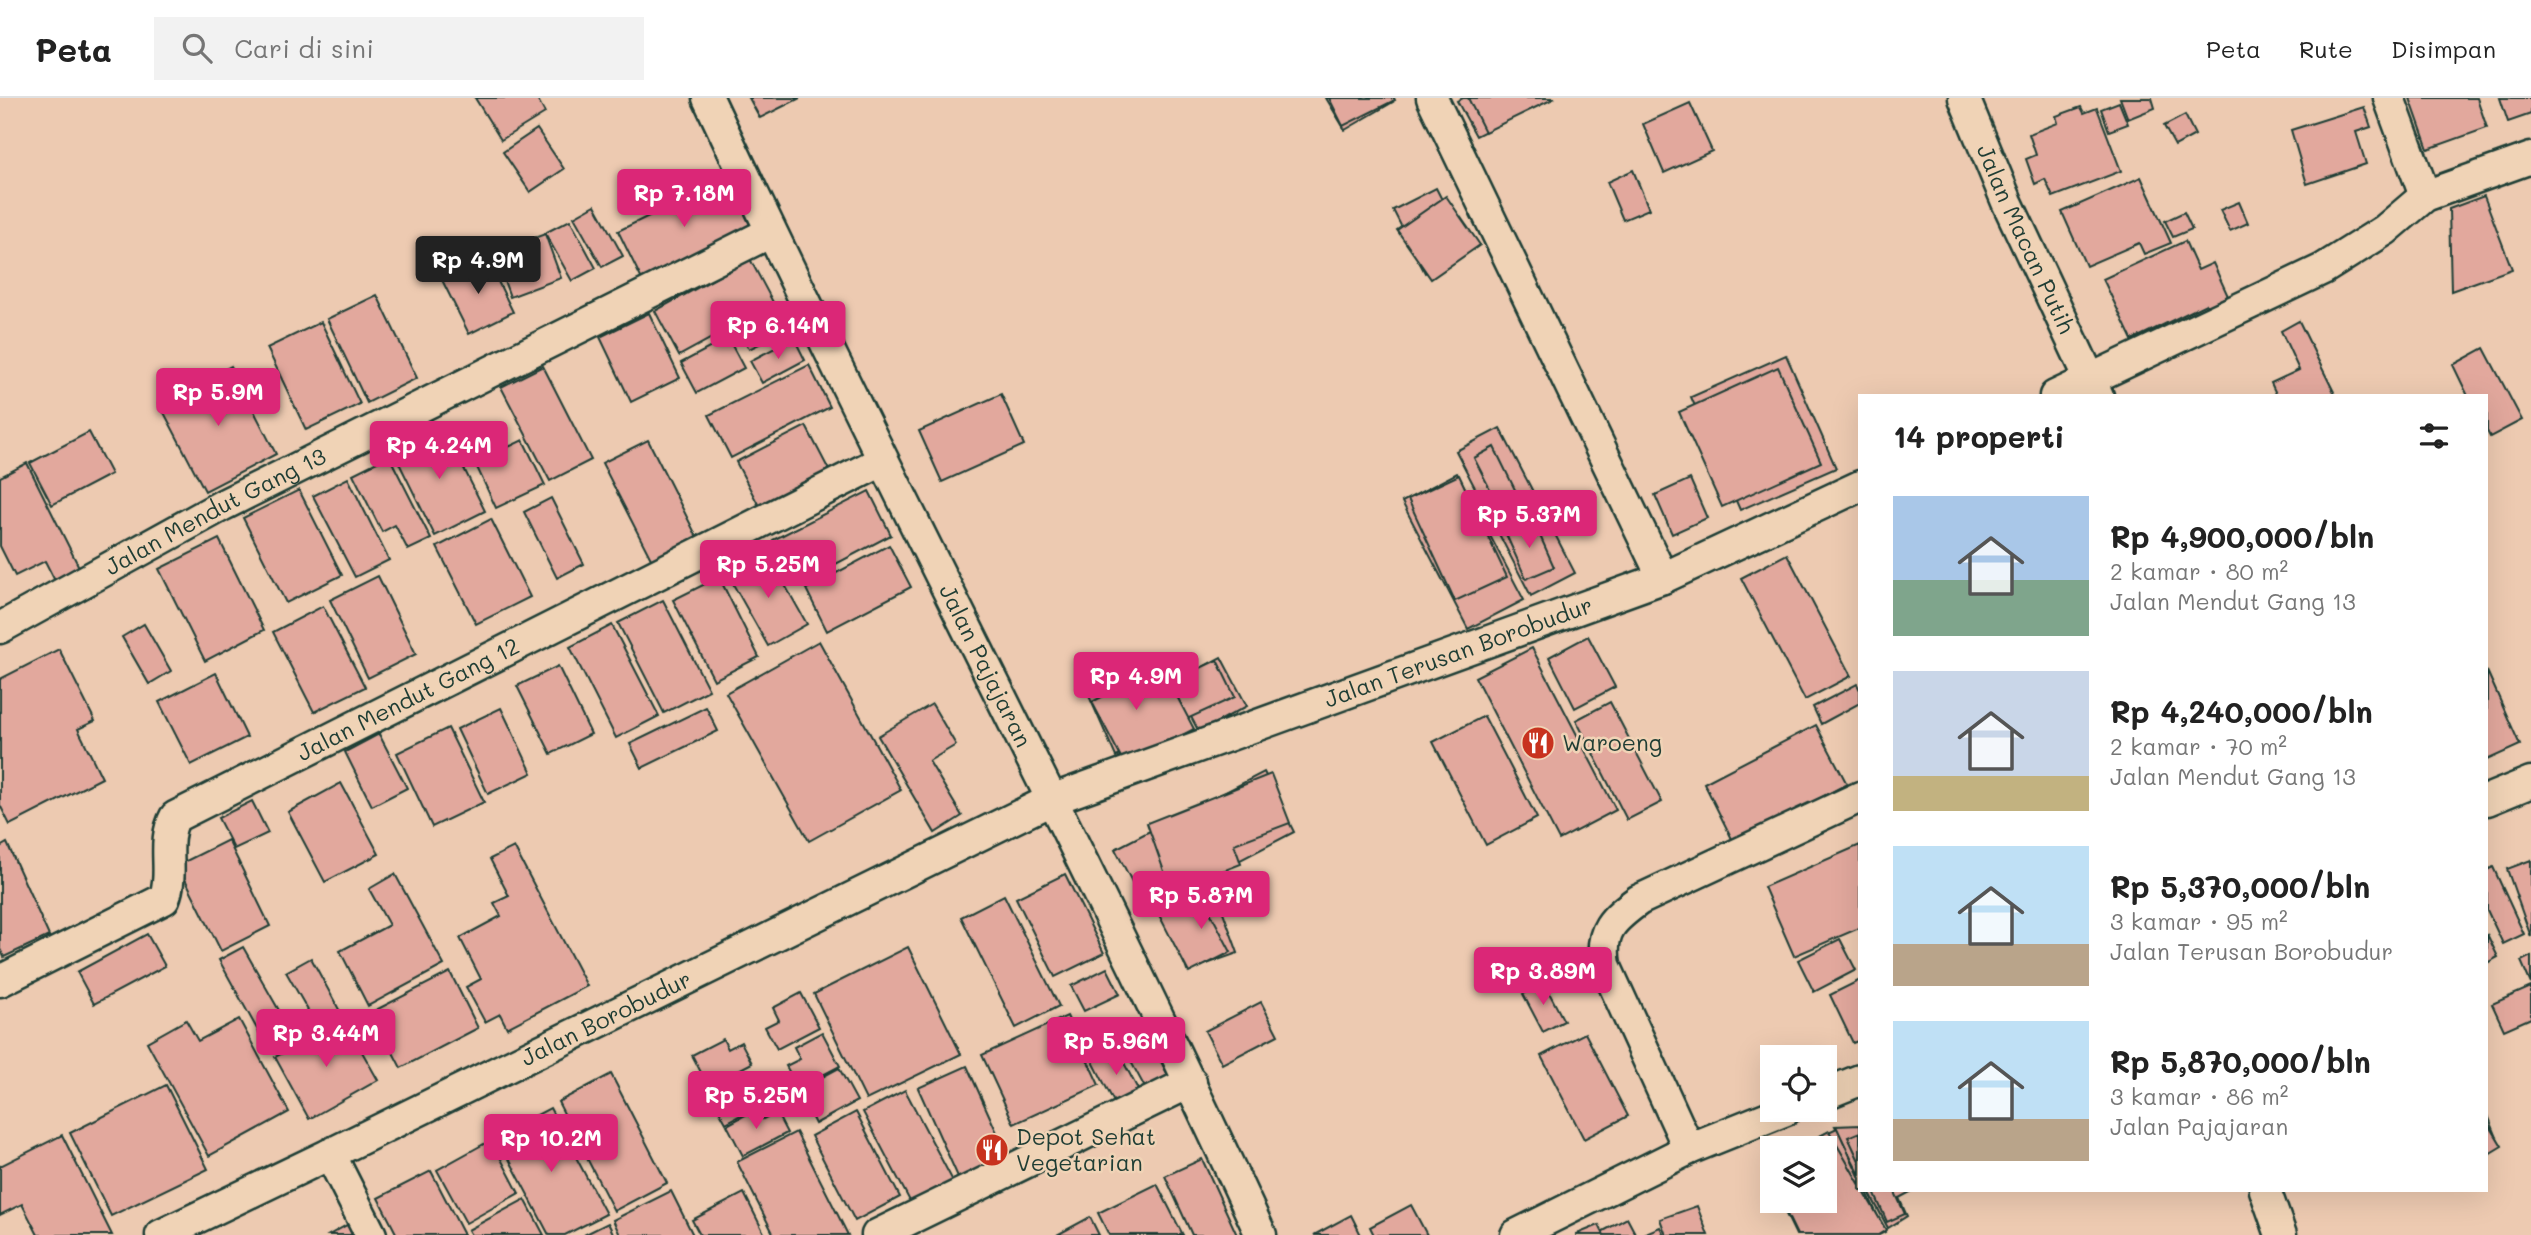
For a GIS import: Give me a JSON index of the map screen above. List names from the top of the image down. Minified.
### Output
{"streets":{"street":["Jalan Macan Putih","Jalan Mendut Gang 13","Jalan Terusan Borobudur","Jalan Pajajaran","Jalan Mendut Gang 12","Jalan Borobudur"]},"crossings":[["Jalan Mendut Gang 13","Jalan Pajajaran"],["Jalan Terusan Borobudur","Jalan Pajajaran"],["Jalan Terusan Borobudur","Jalan Borobudur"],["Jalan Pajajaran","Jalan Mendut Gang 12"],["Jalan Pajajaran","Jalan Borobudur"]],"places":{"restaurant":["Waroeng","Depot Sehat Vegetarian"]},"page":{"header":"Peta","search":"Cari di sini","nav":["Peta","Rute","Disimpan"],"price":["Rp 7.18M","Rp 4.9M","Rp 6.14M","Rp 5.9M","Rp 4.24M","Rp 5.37M","Rp 5.25M","Rp 4.9M","Rp 5.87M","Rp 3.89M","Rp 3.44M","Rp 5.96M","Rp 5.25M","Rp 10.2M"],"heading":"14 properti","list":[{"name":"Rp 4,900,000/bln","note":"2 kamar · 80 m² · Jalan Mendut Gang 13"},{"name":"Rp 4,240,000/bln","note":"2 kamar · 70 m² · Jalan Mendut Gang 13"},{"name":"Rp 5,370,000/bln","note":"3 kamar · 95 m² · Jalan Terusan Borobudur"},{"name":"Rp 5,870,000/bln","note":"3 kamar · 86 m² · Jalan Pajajaran"}]}}
